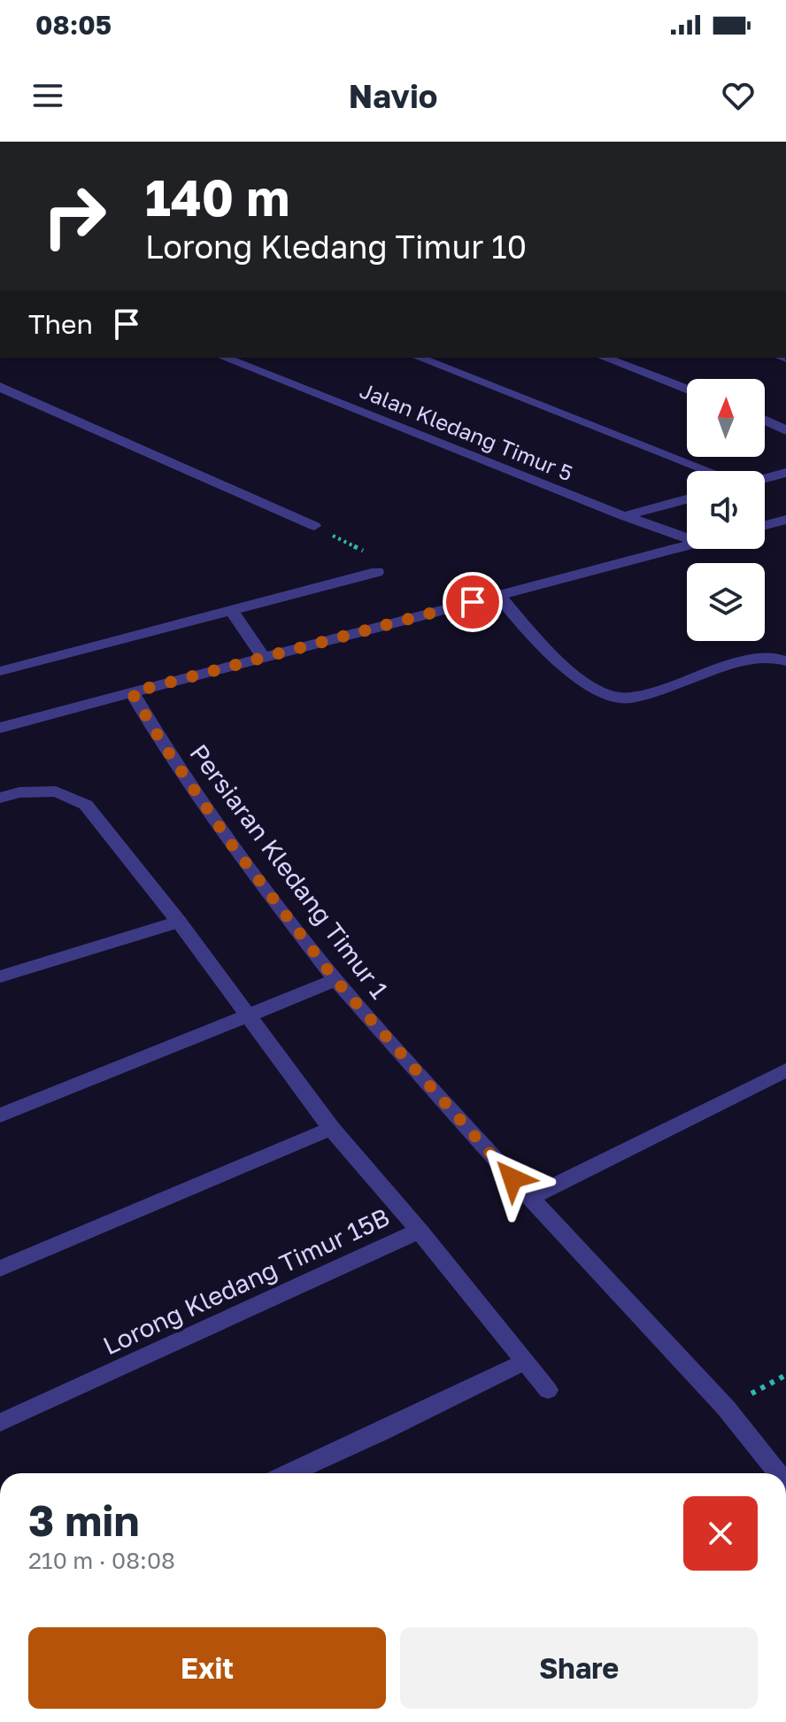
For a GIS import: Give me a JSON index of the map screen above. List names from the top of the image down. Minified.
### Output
{"streets":{"street":["Jalan Kledang Timur 5","Persiaran Kledang Timur 1","Lorong Kledang Timur 15B"]},"north":"top","page":{"status":"08:05","header":"Navio","turn":["140 m","Lorong Kledang Timur 10"],"then":"Then","heading":["3 min","210 m · 08:08"],"buttons":["Exit","Share"]}}
